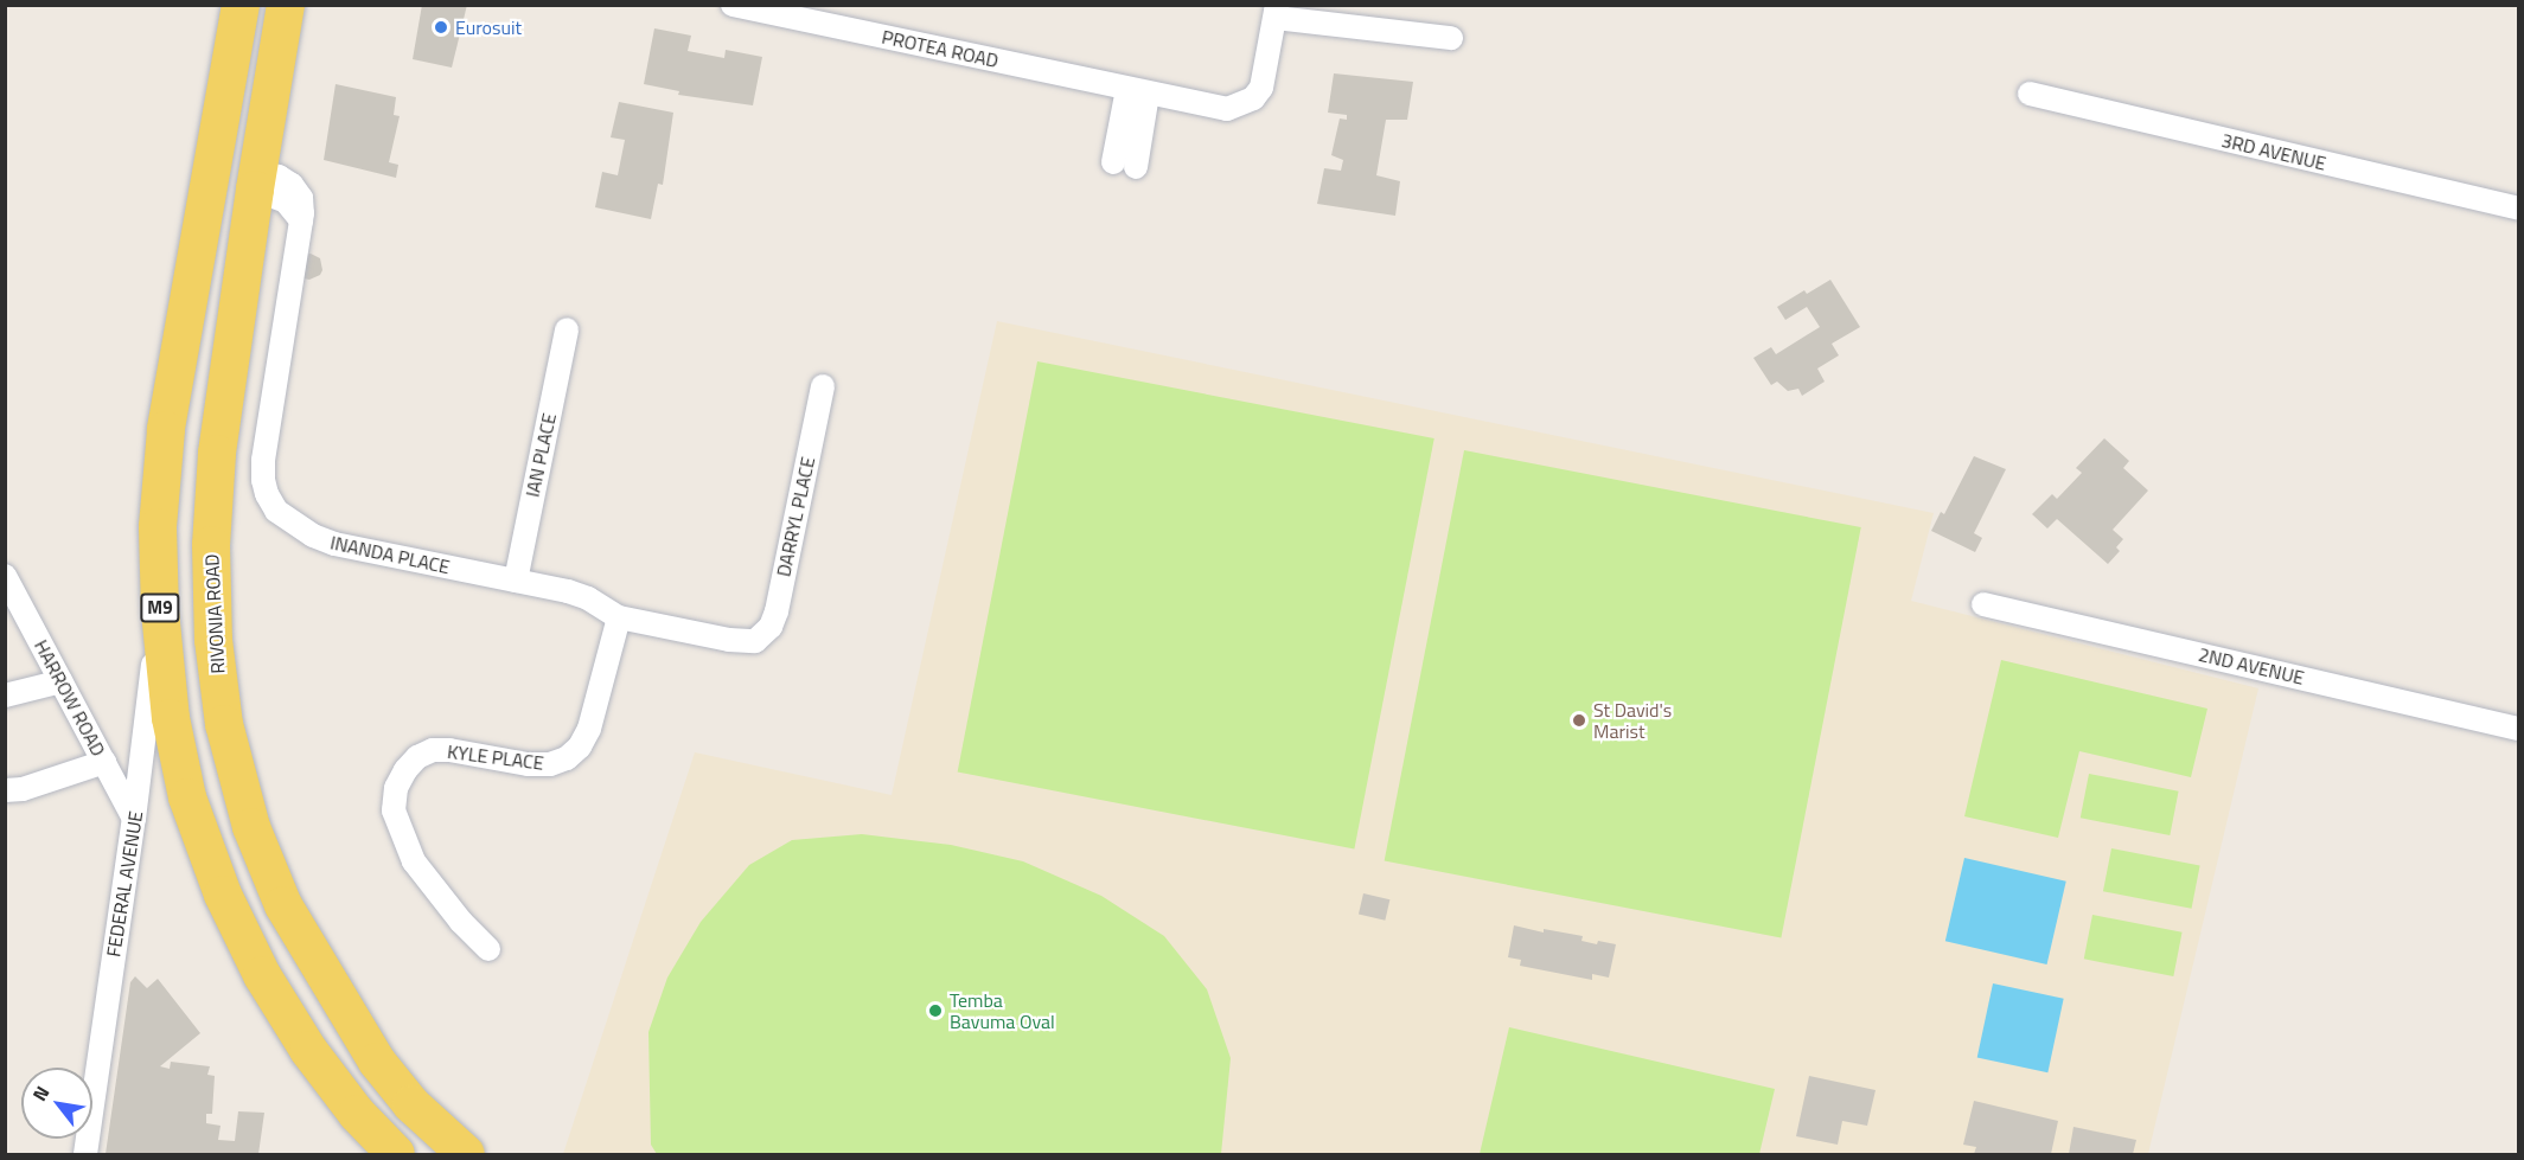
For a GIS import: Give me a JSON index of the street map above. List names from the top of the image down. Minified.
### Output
{"streets":{"main road":["M9","RIVONIA ROAD"],"street":["PROTEA ROAD","3RD AVENUE","IAN PLACE","DARRYL PLACE","INANDA PLACE","2ND AVENUE","HARROW ROAD","KYLE PLACE","FEDERAL AVENUE"]},"crossings":[["IAN PLACE","INANDA PLACE"],["DARRYL PLACE","INANDA PLACE"],["INANDA PLACE","RIVONIA ROAD"],["INANDA PLACE","KYLE PLACE"],["M9","FEDERAL AVENUE"],["HARROW ROAD","FEDERAL AVENUE"]],"places":["Eurosuit","St David's Marist","Temba Bavuma Oval"],"north":"top left"}
